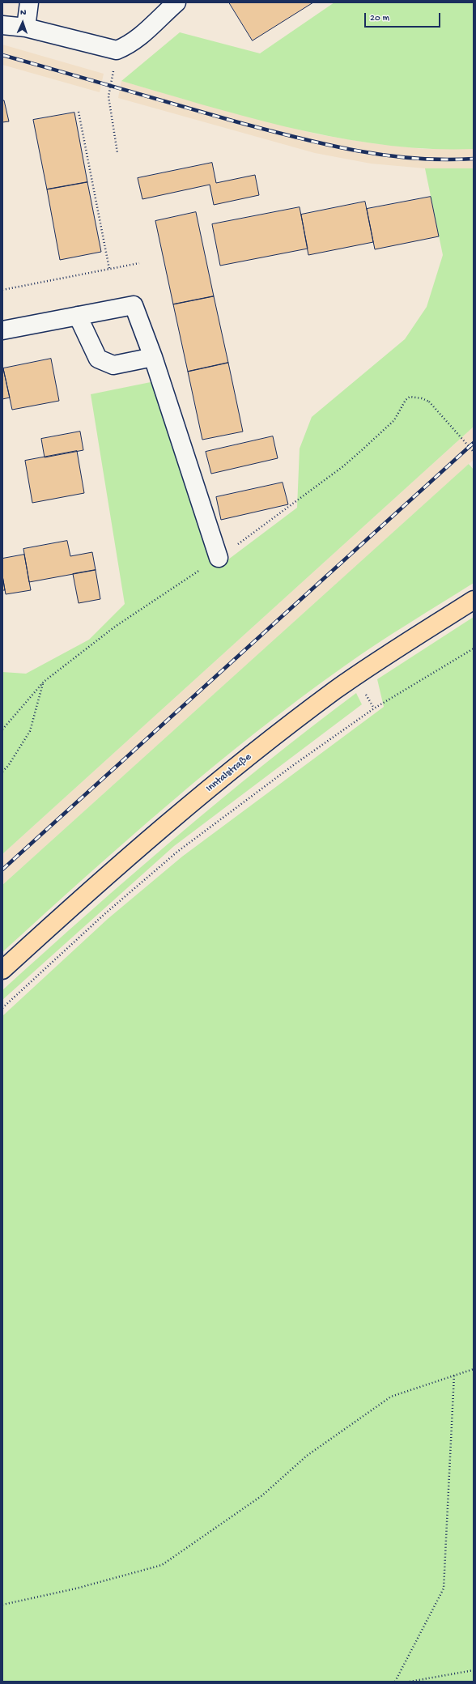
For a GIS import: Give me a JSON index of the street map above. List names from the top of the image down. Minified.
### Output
{"streets":{"main road":["Inntalstraße"]},"scale_bar":"20 m","north":"top"}
